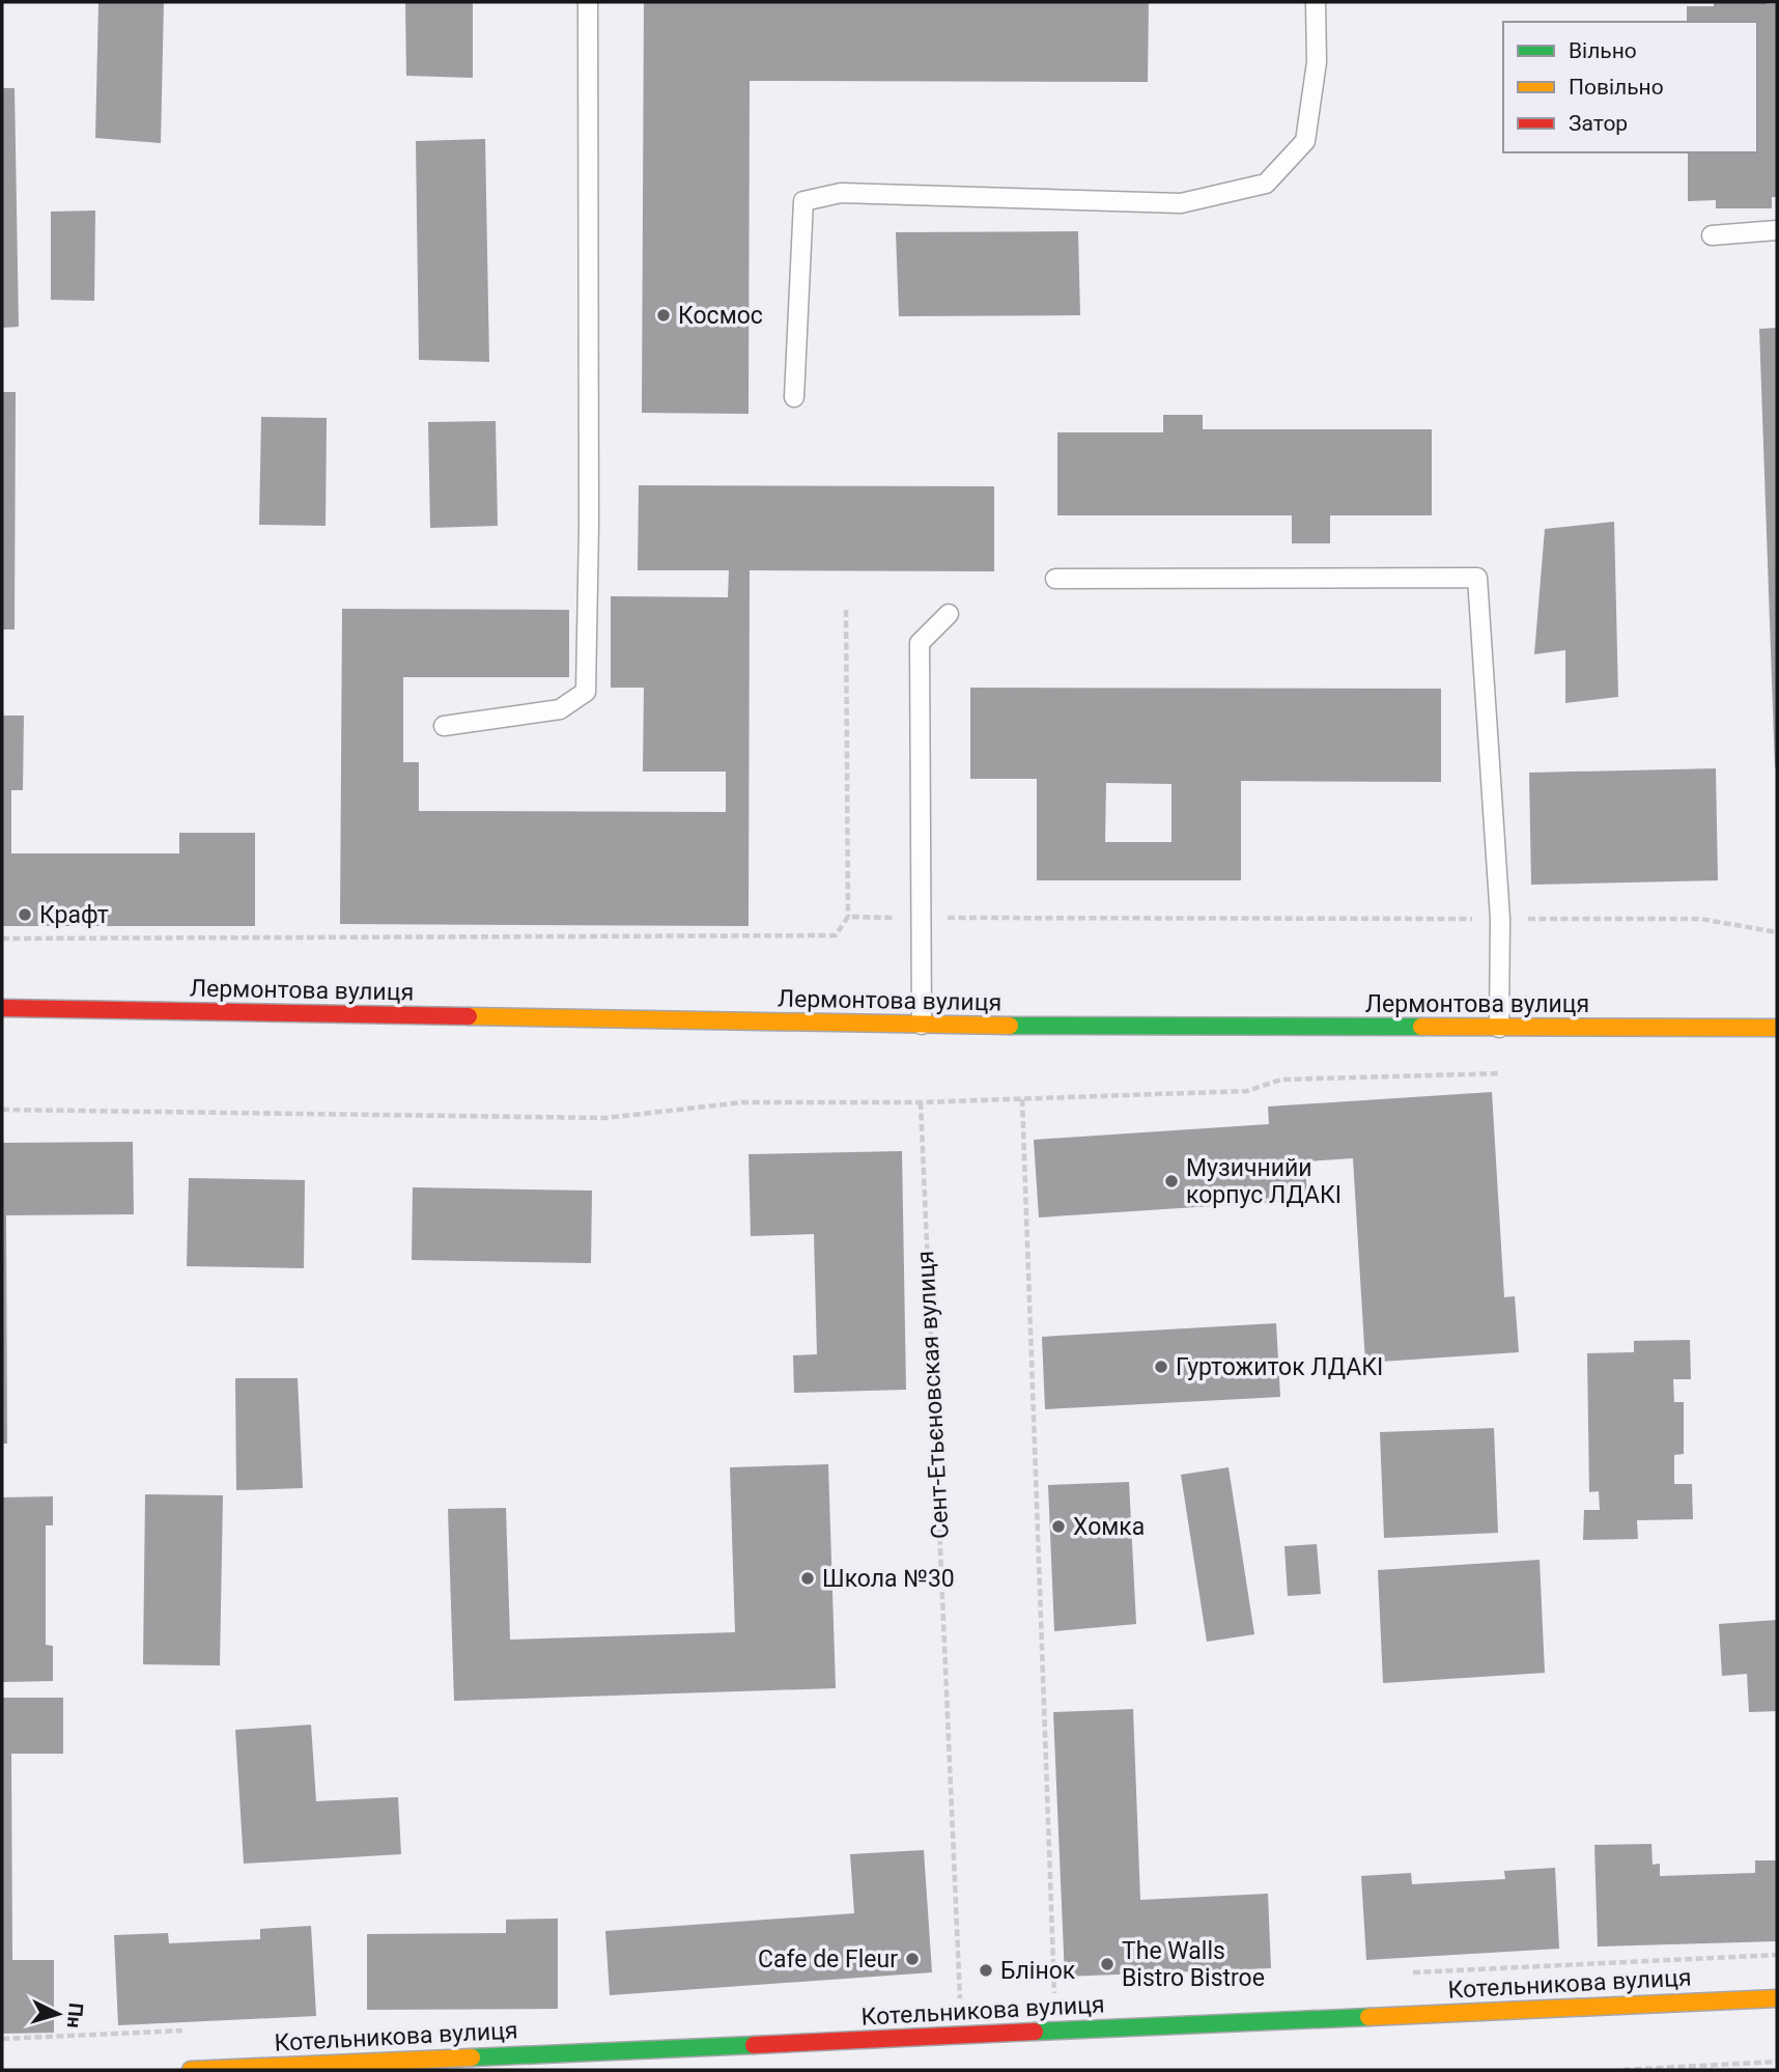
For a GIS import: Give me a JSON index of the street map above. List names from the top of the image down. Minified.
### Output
{"streets":{"street":["Лермонтова вулиця","Котельникова вулиця"],"path":["Сент-Етьєновская вулиця"]},"crossings":[["Сент-Етьєновская вулиця","Котельникова вулиця"]],"places":["Космос","Крафт","Музичнийи корпус ЛДАКІ","Гуртожиток ЛДАКІ","Хомка","Школа №30","Cafe de Fleur","The Walls Bistro Bistroe","Блінок"],"legend":["Вільно","Повільно","Затор"],"north":"right"}
